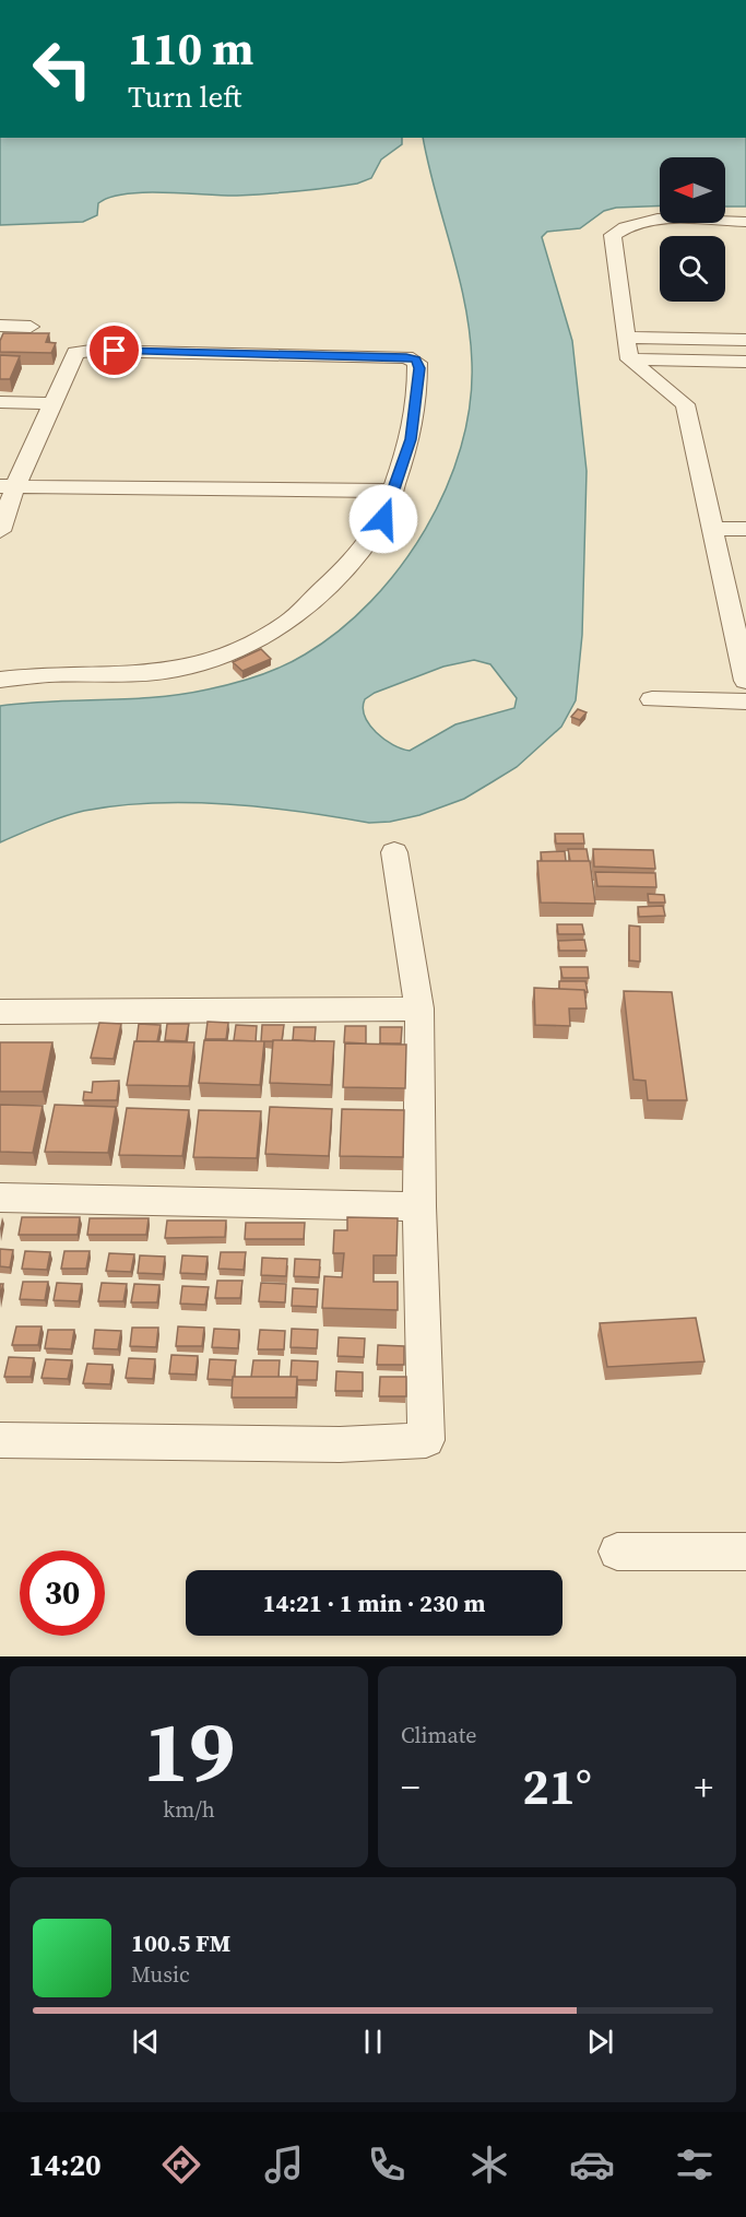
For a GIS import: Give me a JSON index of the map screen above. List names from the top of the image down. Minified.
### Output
{"north":"left","page":{"turn":["110 m","Turn left"],"limit":"30","trip":"14:21 · 1 min · 230 m","tile":[["19","km/h"],"Climate"],"heat":["−","21°","+"],"song":["100.5 FM","Music"],"tabs":"14:20"}}
